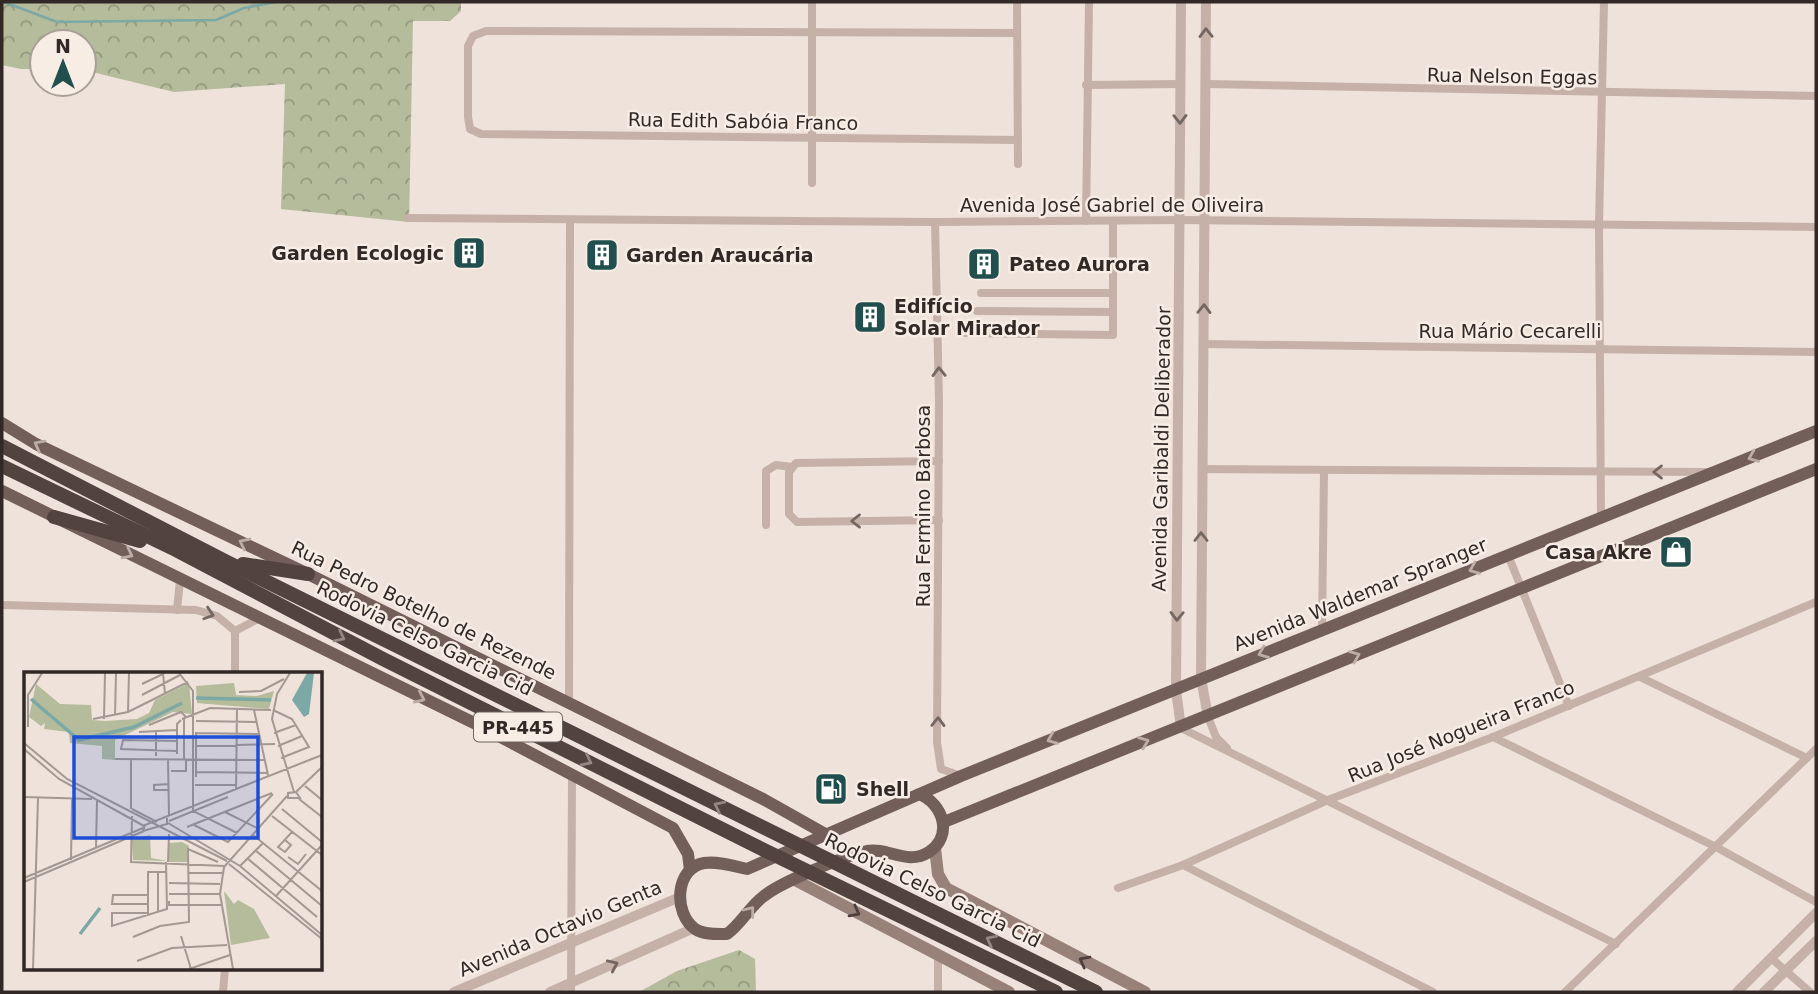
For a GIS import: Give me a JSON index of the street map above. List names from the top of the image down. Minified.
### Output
{"streets":{"highway":["Rodovia Celso Garcia Cid","PR-445"],"main road":["Avenida Waldemar Spranger","Rua Pedro Botelho de Rezende"],"street":["Rua Nelson Eggas","Rua Edith Sabóia Franco","Avenida José Gabriel de Oliveira","Rua Mário Cecarelli","Avenida Garibaldi Deliberador","Rua Fermino Barbosa","Rua José Nogueira Franco","Avenida Octavio Genta"]},"crossings":[["Avenida José Gabriel de Oliveira","Avenida Garibaldi Deliberador"],["Avenida José Gabriel de Oliveira","Rua Fermino Barbosa"],["Avenida Garibaldi Deliberador","Avenida Waldemar Spranger"],["Rua Fermino Barbosa","Avenida Waldemar Spranger"],["Avenida Waldemar Spranger","Rua Pedro Botelho de Rezende"]],"one_way":["Rua Fermino Barbosa"],"places":{"building":["Garden Ecologic","Garden Araucária","Pateo Aurora","Edifício Solar Mirador"],"shop":["Casa Akre"],"fuel station":["Shell"]},"north":"top"}
